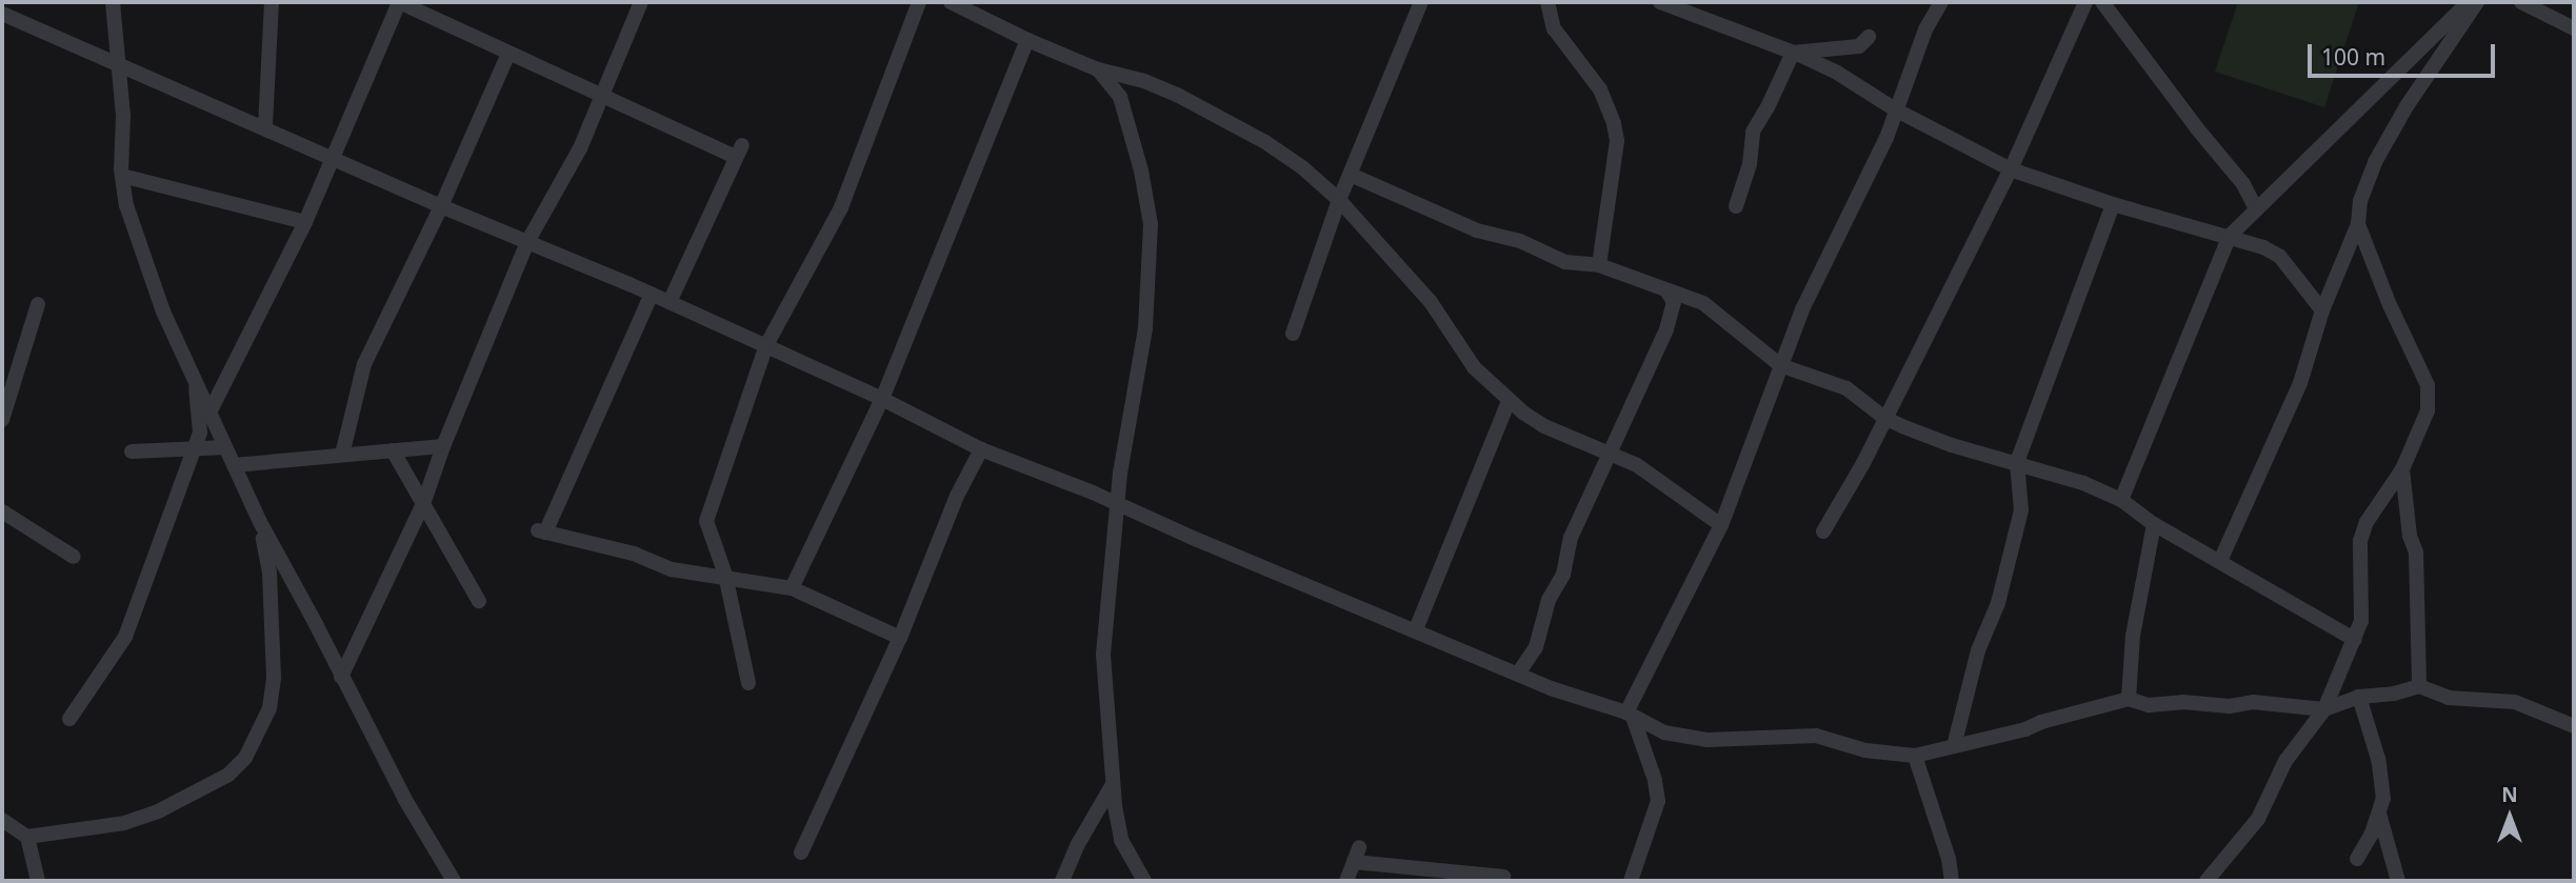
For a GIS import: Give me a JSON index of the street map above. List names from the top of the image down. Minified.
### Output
{"scale_bar":"100 m","north":"top"}
